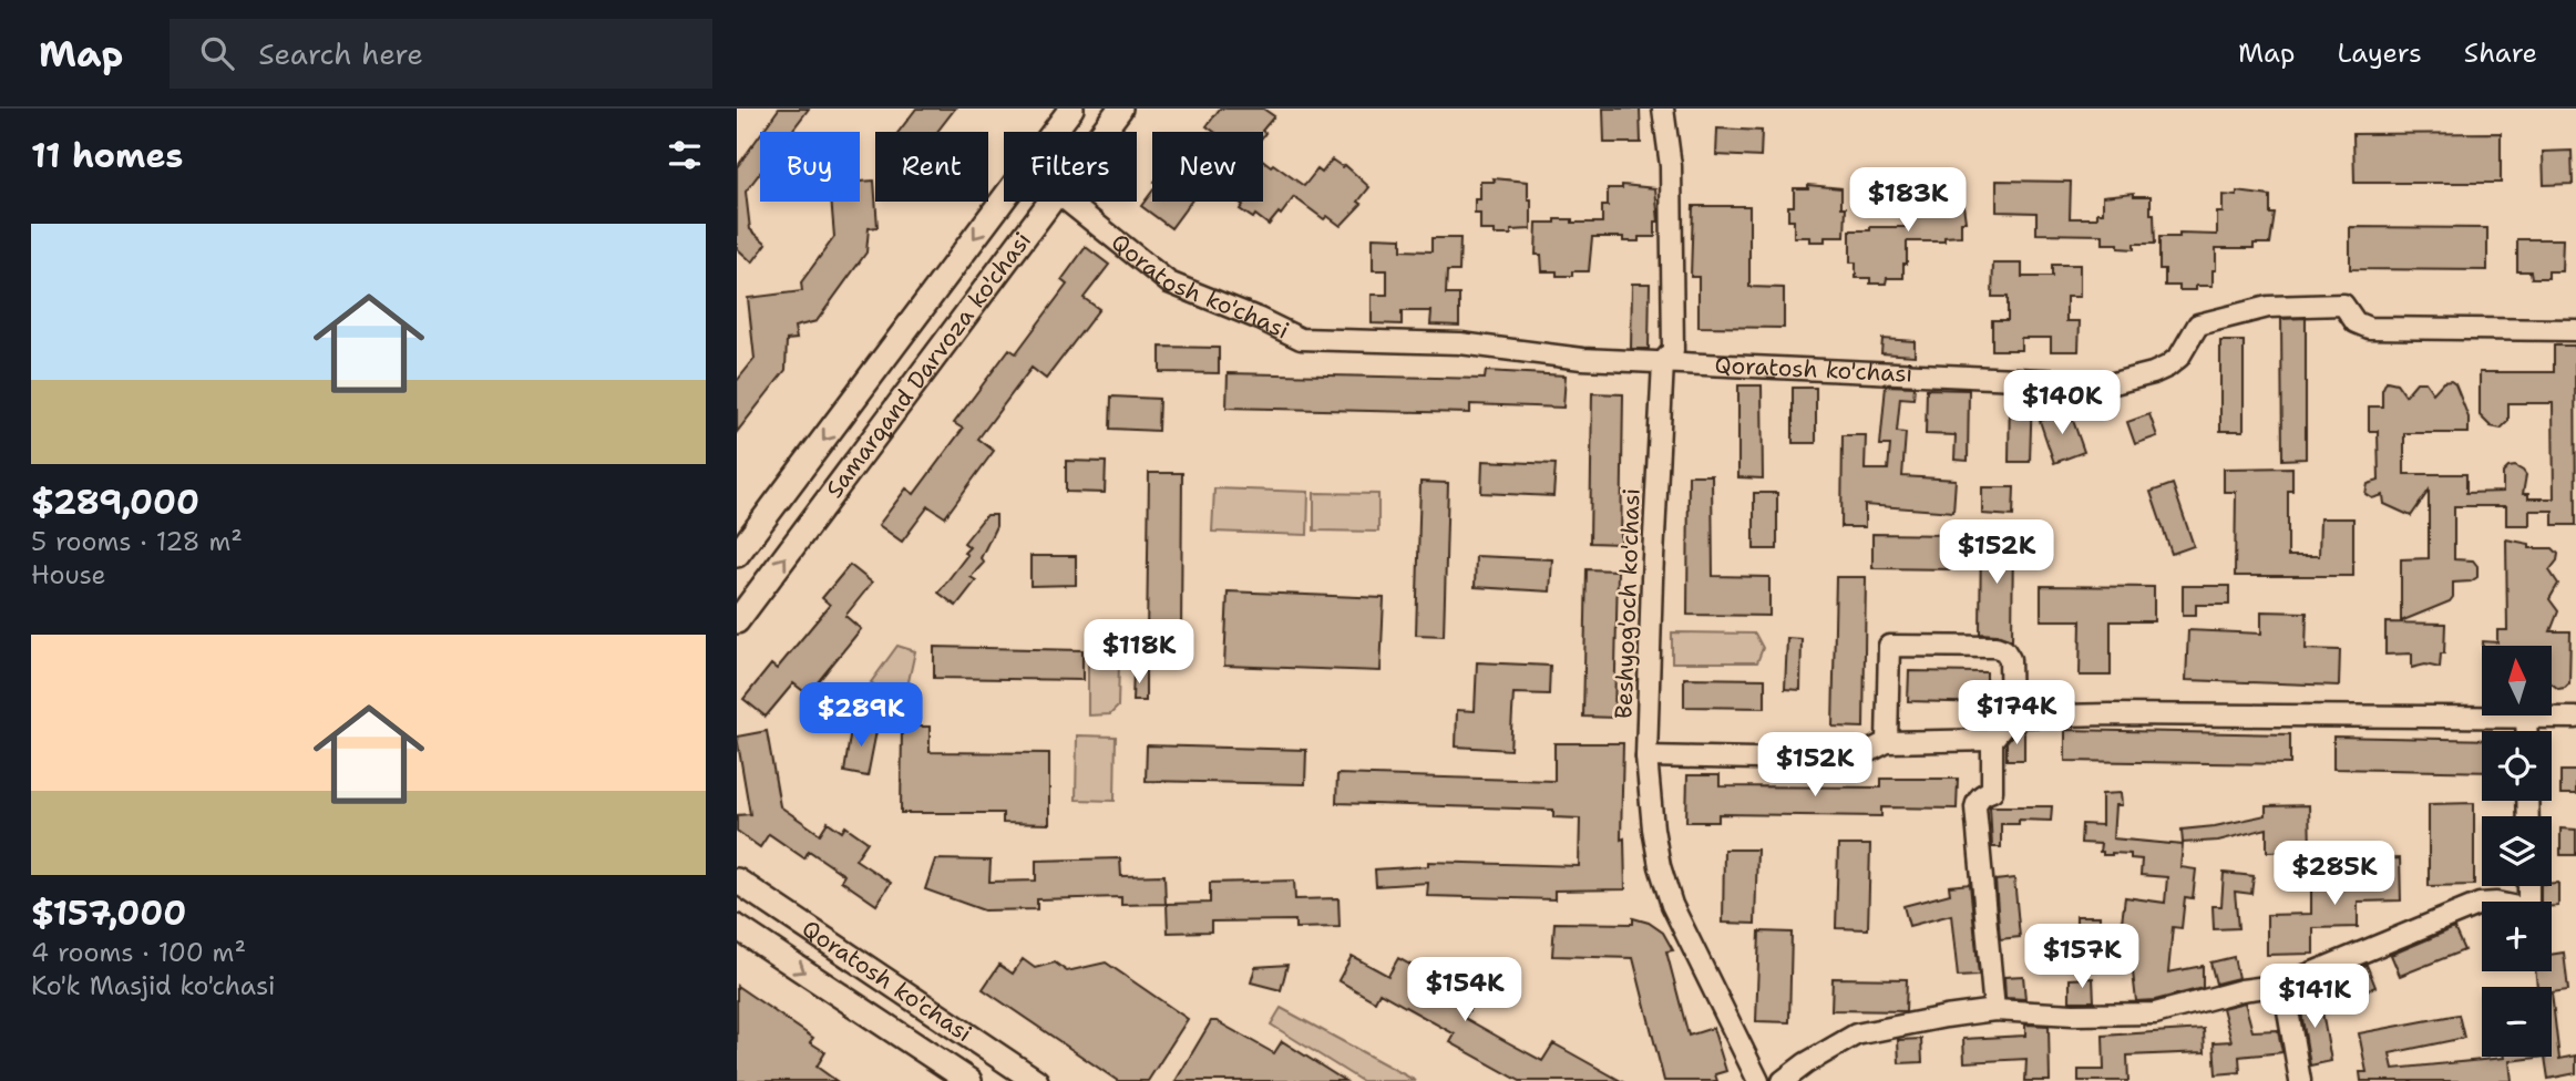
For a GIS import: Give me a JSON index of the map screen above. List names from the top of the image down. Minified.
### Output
{"streets":{"main road":["Qoratosh ko'chasi","Samarqand Darvoza ko'chasi"],"street":["Beshyog'och ko'chasi"]},"crossings":[["Qoratosh ko'chasi","Beshyog'och ko'chasi"]],"north":"top","page":{"header":"Map","search":"Search here","nav":["Map","Layers","Share"],"heading":"11 homes","chip":["Buy","Rent","Filters","New"],"price":["$183K","$140K","$152K","$118K","$174K","$289K","$152K","$285K","$157K","$154K","$141K"],"list":[{"name":"$289,000","note":"5 rooms · 128 m² · House"},{"name":"$157,000","note":"4 rooms · 100 m² · Ko'k Masjid ko'chasi"}],"map_buttons":["+","−"]}}
